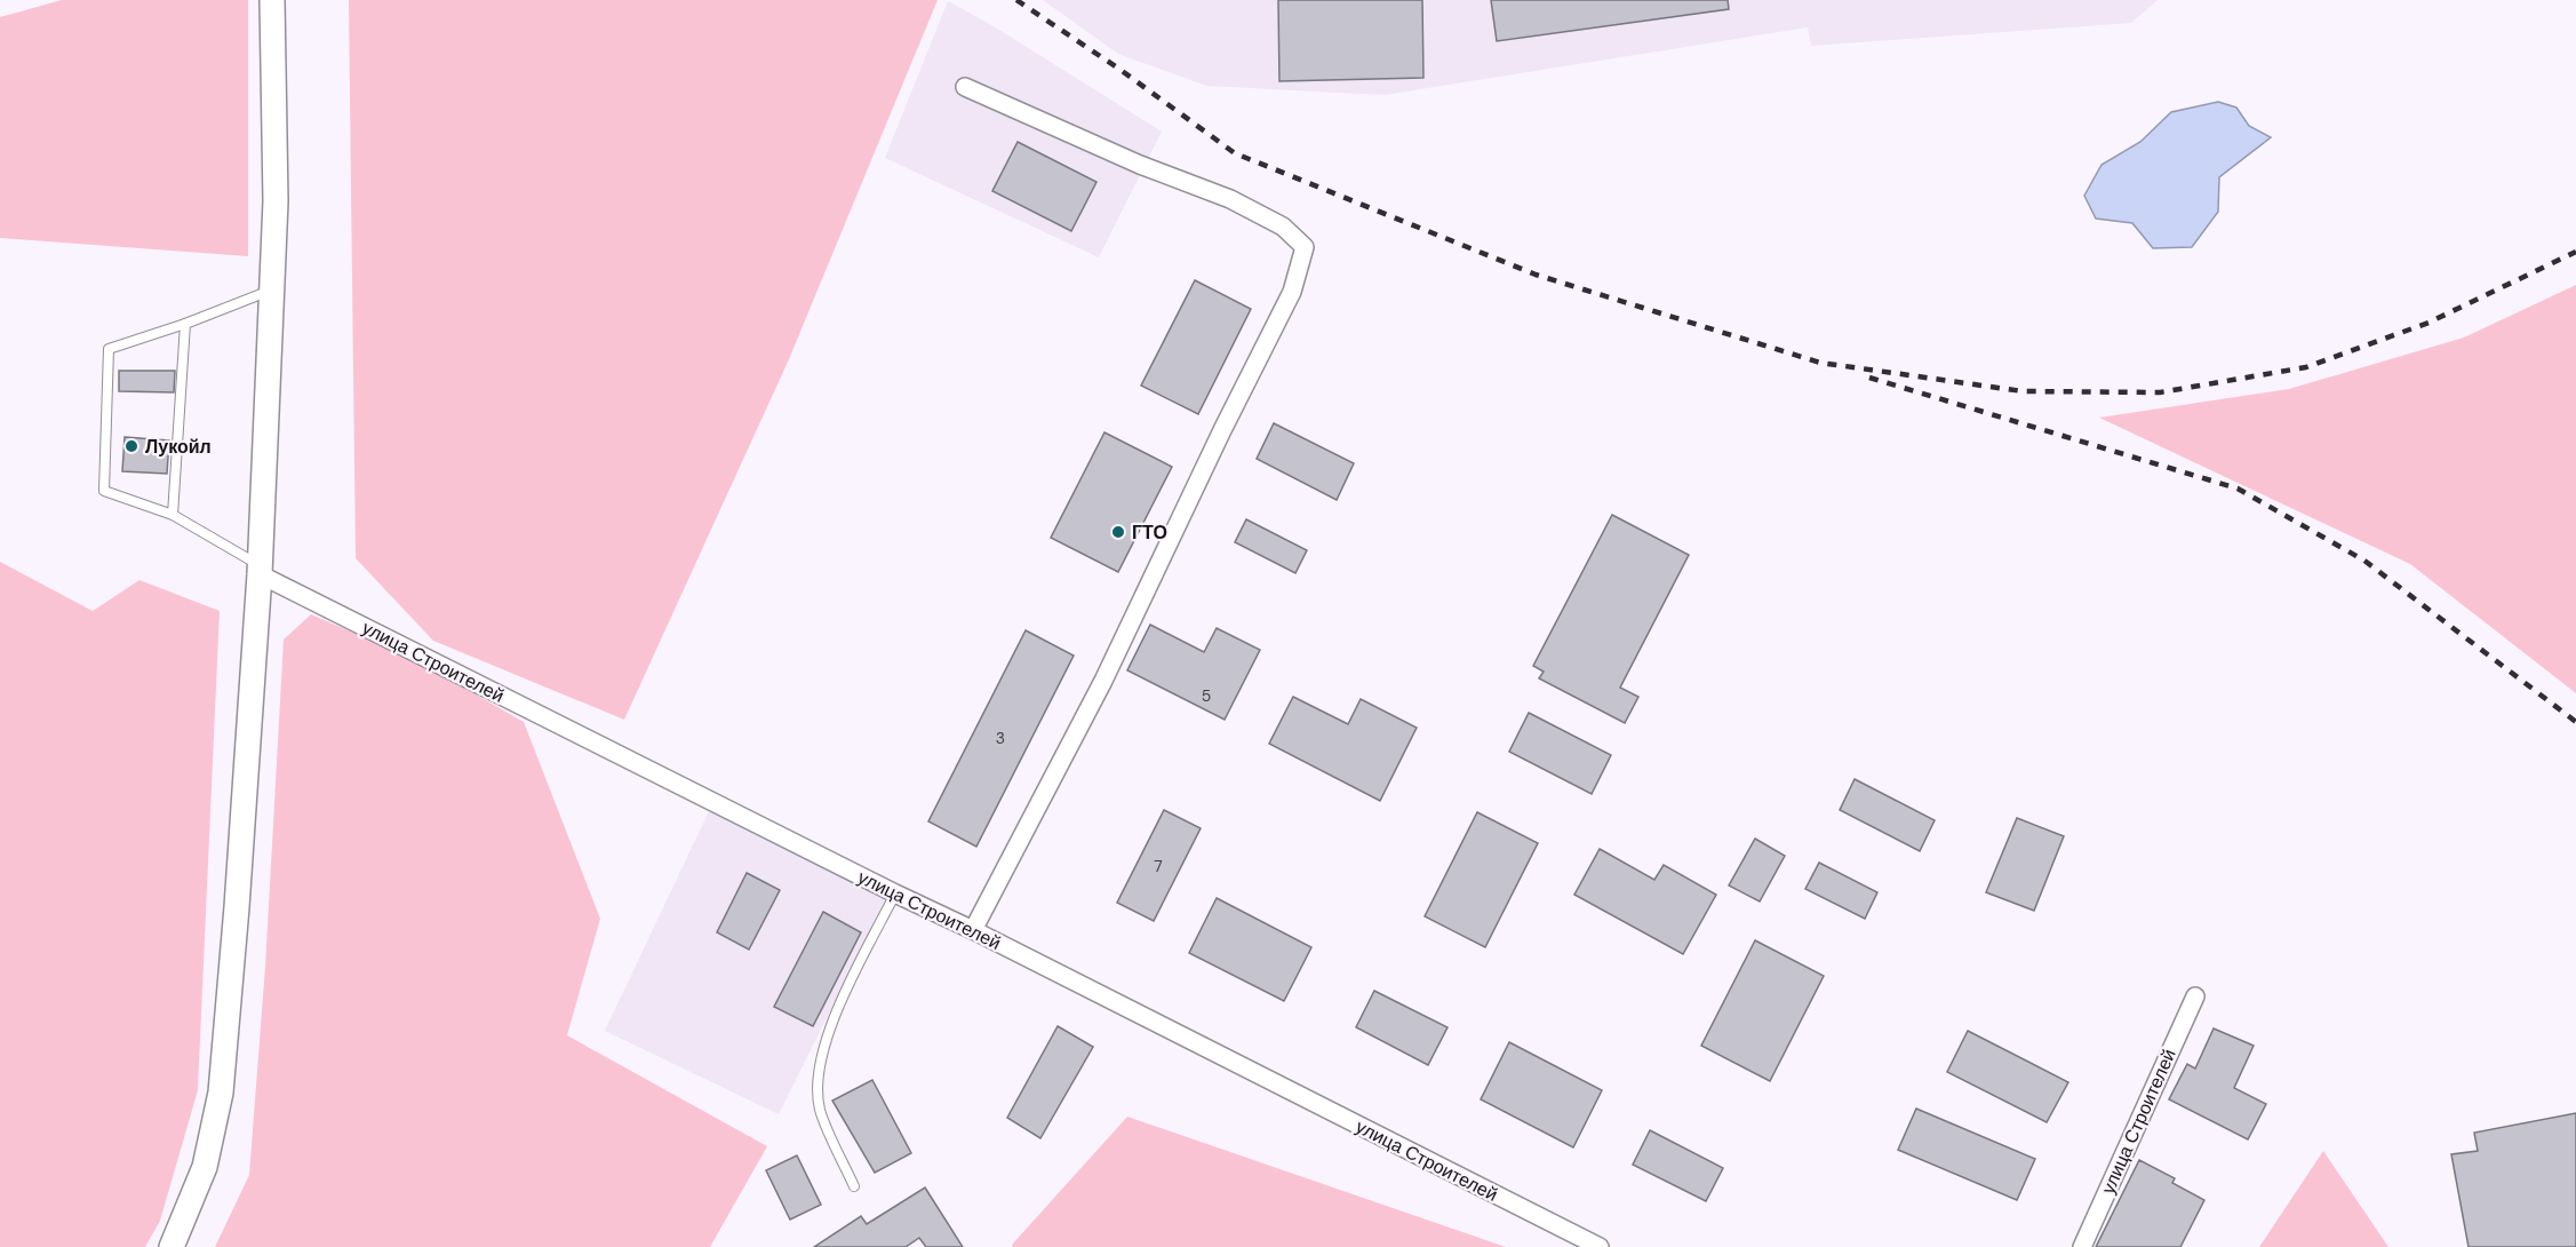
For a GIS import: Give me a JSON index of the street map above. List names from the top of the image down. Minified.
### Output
{"streets":{"street":["улица Строителей"]},"places":["Лукойл","ГТО"],"house_numbers":["5","3","7"]}
